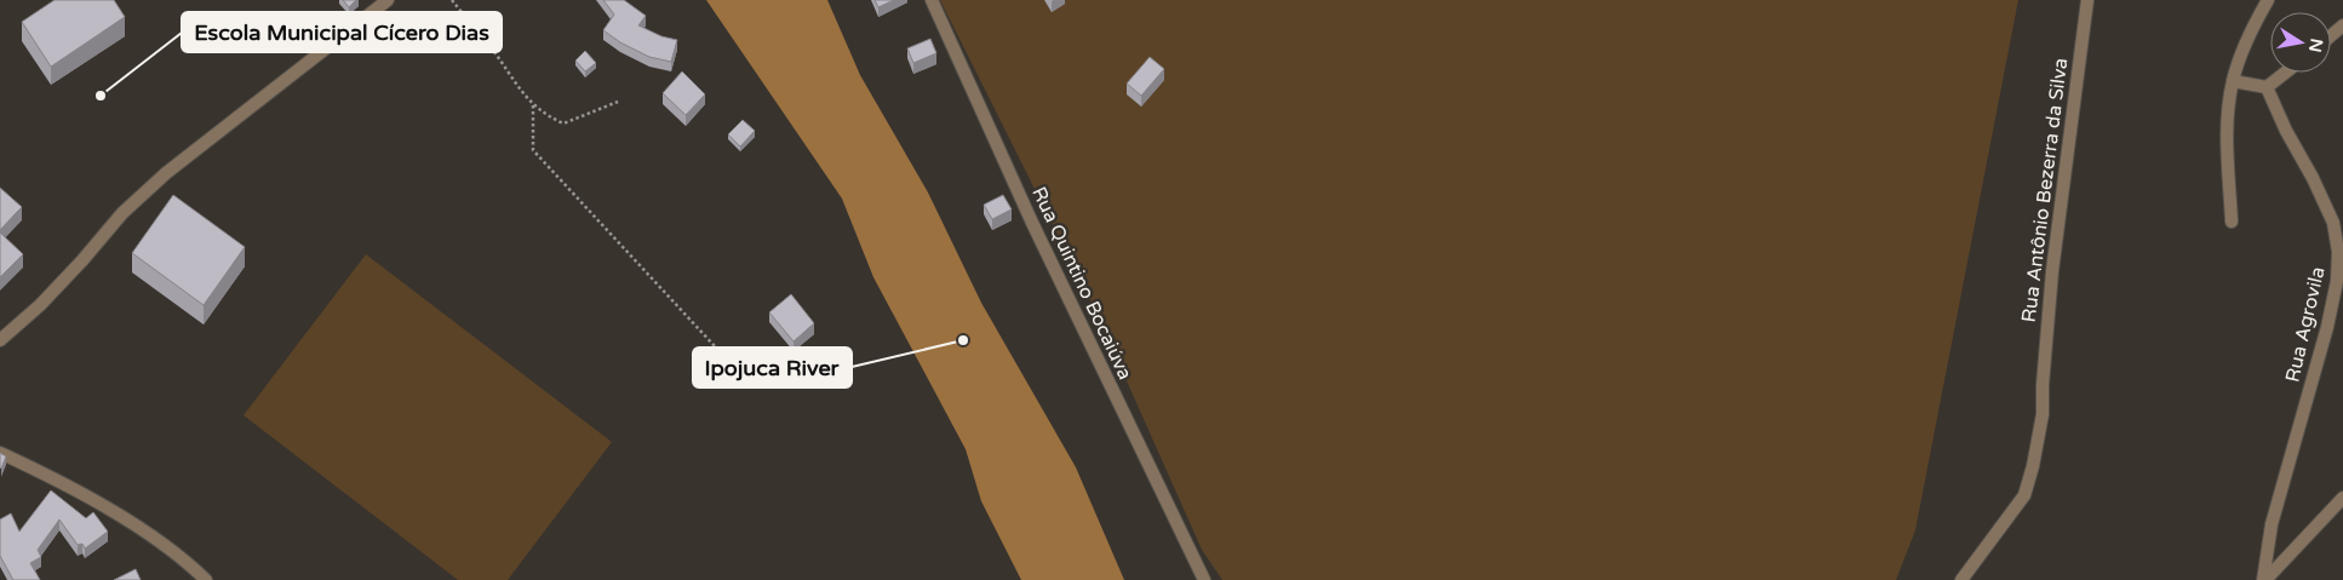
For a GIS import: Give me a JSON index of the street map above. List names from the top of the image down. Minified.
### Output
{"streets":{"street":["Rua Antônio Bezerra da Silva","Rua Quintino Bocaiúva","Rua Agrovila"]},"places":["Escola Municipal Cícero Dias","Ipojuca River"],"north":"right"}
